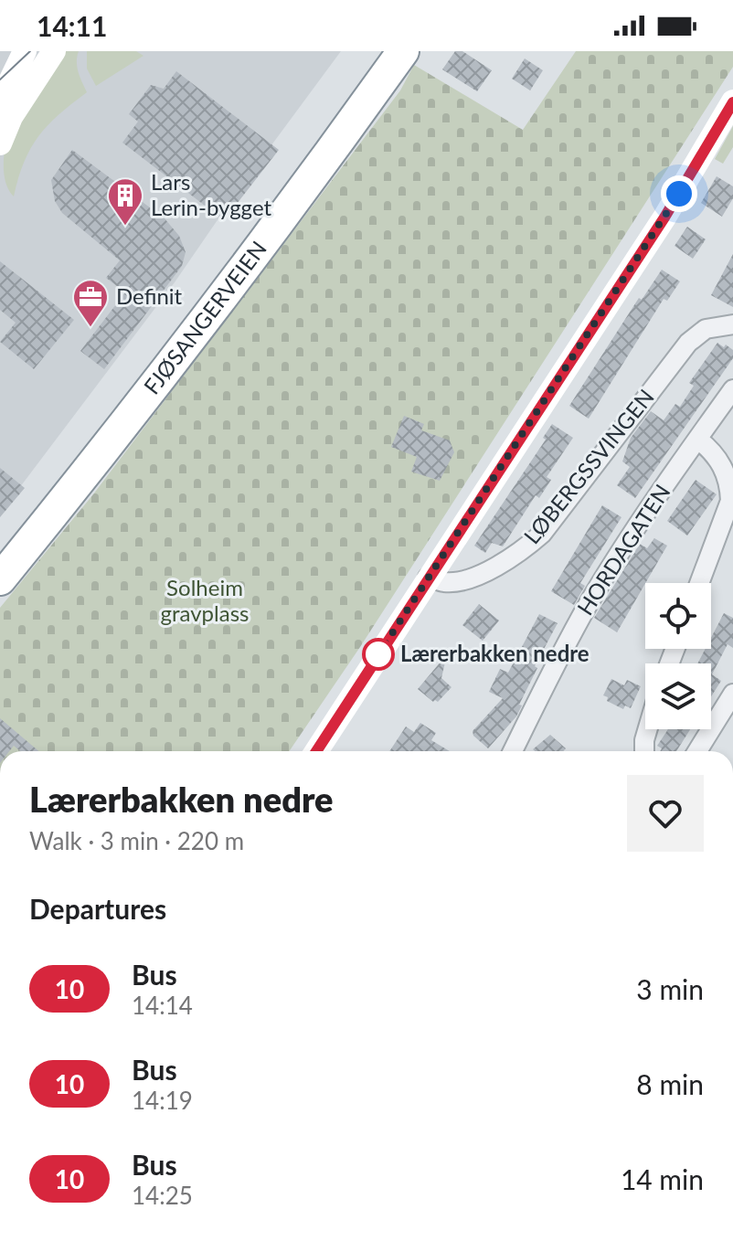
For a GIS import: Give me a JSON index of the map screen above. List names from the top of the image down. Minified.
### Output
{"streets":{"highway":["FJØSANGERVEIEN"],"street":["LØBERGSSVINGEN","HORDAGATEN"]},"parks":["Solheim gravplass"],"places":{"building":["Lars Lerin-bygget"],"office":["Definit"],"other":["Lærerbakken nedre"]},"lines":["bus line 10"],"page":{"status":"14:11","heading":[["Lærerbakken nedre","Walk · 3 min · 220 m"],"Departures"],"list":[{"mark":"10","name":"Bus","note":"14:14","value":"3 min"},{"mark":"10","name":"Bus","note":"14:19","value":"8 min"},{"mark":"10","name":"Bus","note":"14:25","value":"14 min"}]}}
